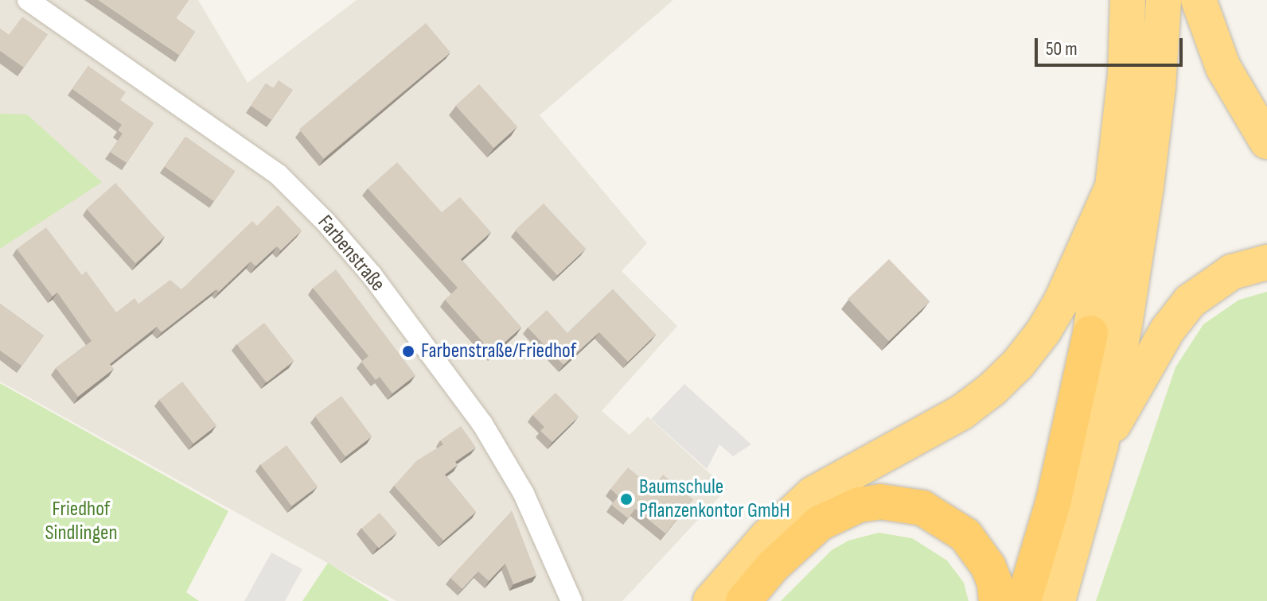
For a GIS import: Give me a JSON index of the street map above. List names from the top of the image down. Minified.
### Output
{"streets":{"street":["Farbenstraße"]},"parks":["Friedhof Sindlingen"],"places":["Farbenstraße/Friedhof","Baumschule Pflanzenkontor GmbH"],"scale_bar":"50 m"}
